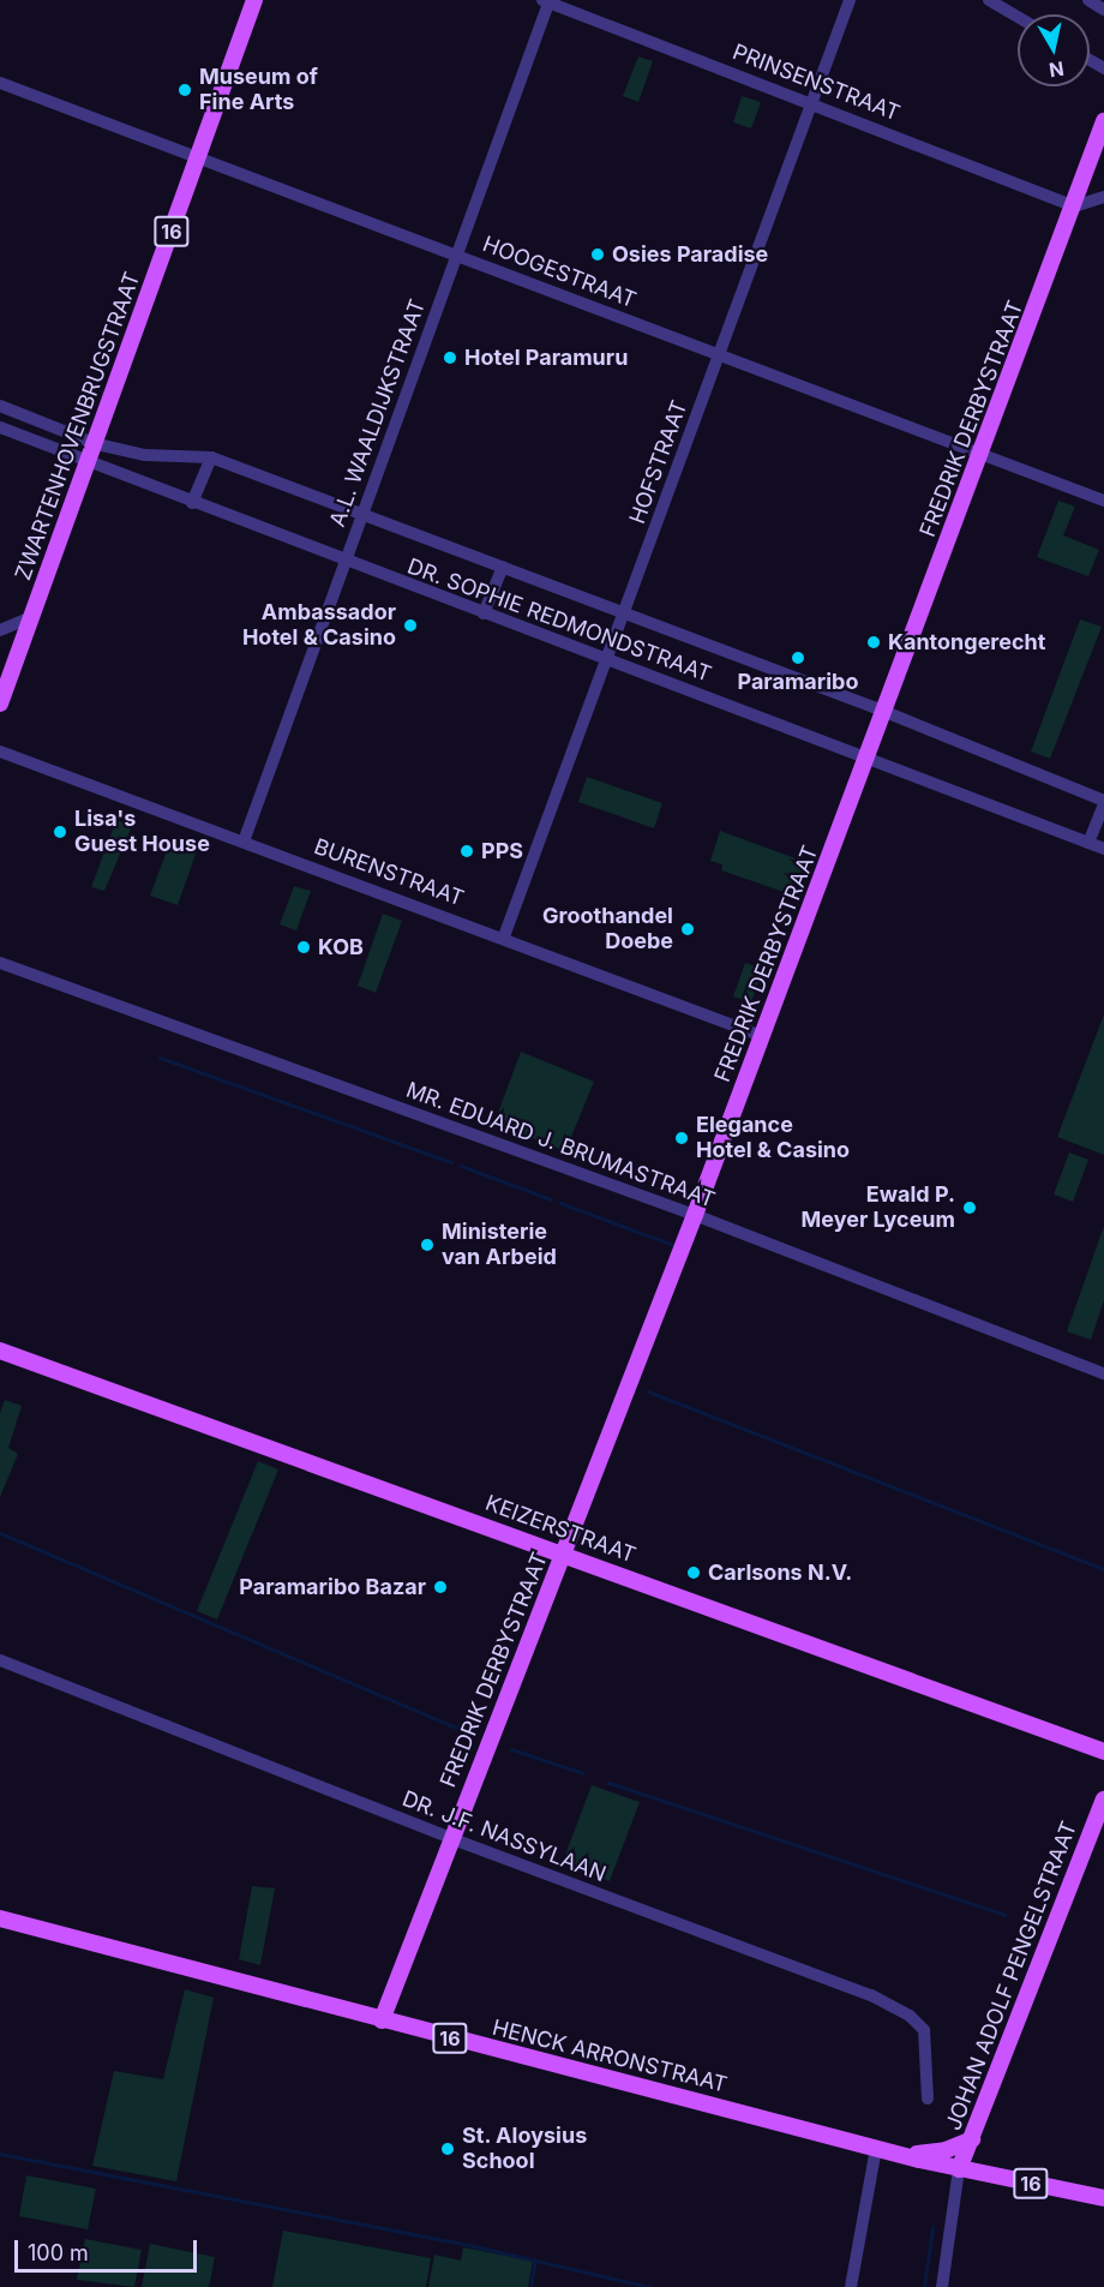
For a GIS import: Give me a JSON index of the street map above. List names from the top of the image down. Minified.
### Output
{"streets":{"main road":["16","FREDRIK DERBYSTRAAT","ZWARTENHOVENBRUGSTRAAT","KEIZERSTRAAT","JOHAN ADOLF PENGELSTRAAT","HENCK ARRONSTRAAT"],"street":["PRINSENSTRAAT","HOOGESTRAAT","A.L. WAALDIJKSTRAAT","HOFSTRAAT","DR. SOPHIE REDMONDSTRAAT","BURENSTRAAT","MR. EDUARD J. BRUMASTRAAT","DR. J.F. NASSYLAAN"]},"crossings":[["PRINSENSTRAAT","A.L. WAALDIJKSTRAAT"],["PRINSENSTRAAT","FREDRIK DERBYSTRAAT"],["PRINSENSTRAAT","HOFSTRAAT"],["16","JOHAN ADOLF PENGELSTRAAT"],["16","HENCK ARRONSTRAAT"],["HOOGESTRAAT","A.L. WAALDIJKSTRAAT"],["HOOGESTRAAT","FREDRIK DERBYSTRAAT"],["HOOGESTRAAT","ZWARTENHOVENBRUGSTRAAT"],["HOOGESTRAAT","HOFSTRAAT"],["A.L. WAALDIJKSTRAAT","DR. SOPHIE REDMONDSTRAAT"],["A.L. WAALDIJKSTRAAT","BURENSTRAAT"],["FREDRIK DERBYSTRAAT","DR. SOPHIE REDMONDSTRAAT"],["FREDRIK DERBYSTRAAT","BURENSTRAAT"],["FREDRIK DERBYSTRAAT","MR. EDUARD J. BRUMASTRAAT"],["FREDRIK DERBYSTRAAT","KEIZERSTRAAT"],["FREDRIK DERBYSTRAAT","DR. J.F. NASSYLAAN"],["FREDRIK DERBYSTRAAT","HENCK ARRONSTRAAT"],["ZWARTENHOVENBRUGSTRAAT","DR. SOPHIE REDMONDSTRAAT"],["HOFSTRAAT","DR. SOPHIE REDMONDSTRAAT"],["HOFSTRAAT","BURENSTRAAT"],["JOHAN ADOLF PENGELSTRAAT","HENCK ARRONSTRAAT"]],"places":["Museum of Fine Arts","Osies Paradise","Hotel Paramuru","Ambassador Hotel & Casino","Kantongerecht","Paramaribo","Lisa's Guest House","PPS","Groothandel Doebe","KOB","Elegance Hotel & Casino","Ewald P. Meyer Lyceum","Ministerie van Arbeid","Carlsons N.V.","Paramaribo Bazar","St. Aloysius School"],"scale_bar":"100 m","north":"bottom"}
